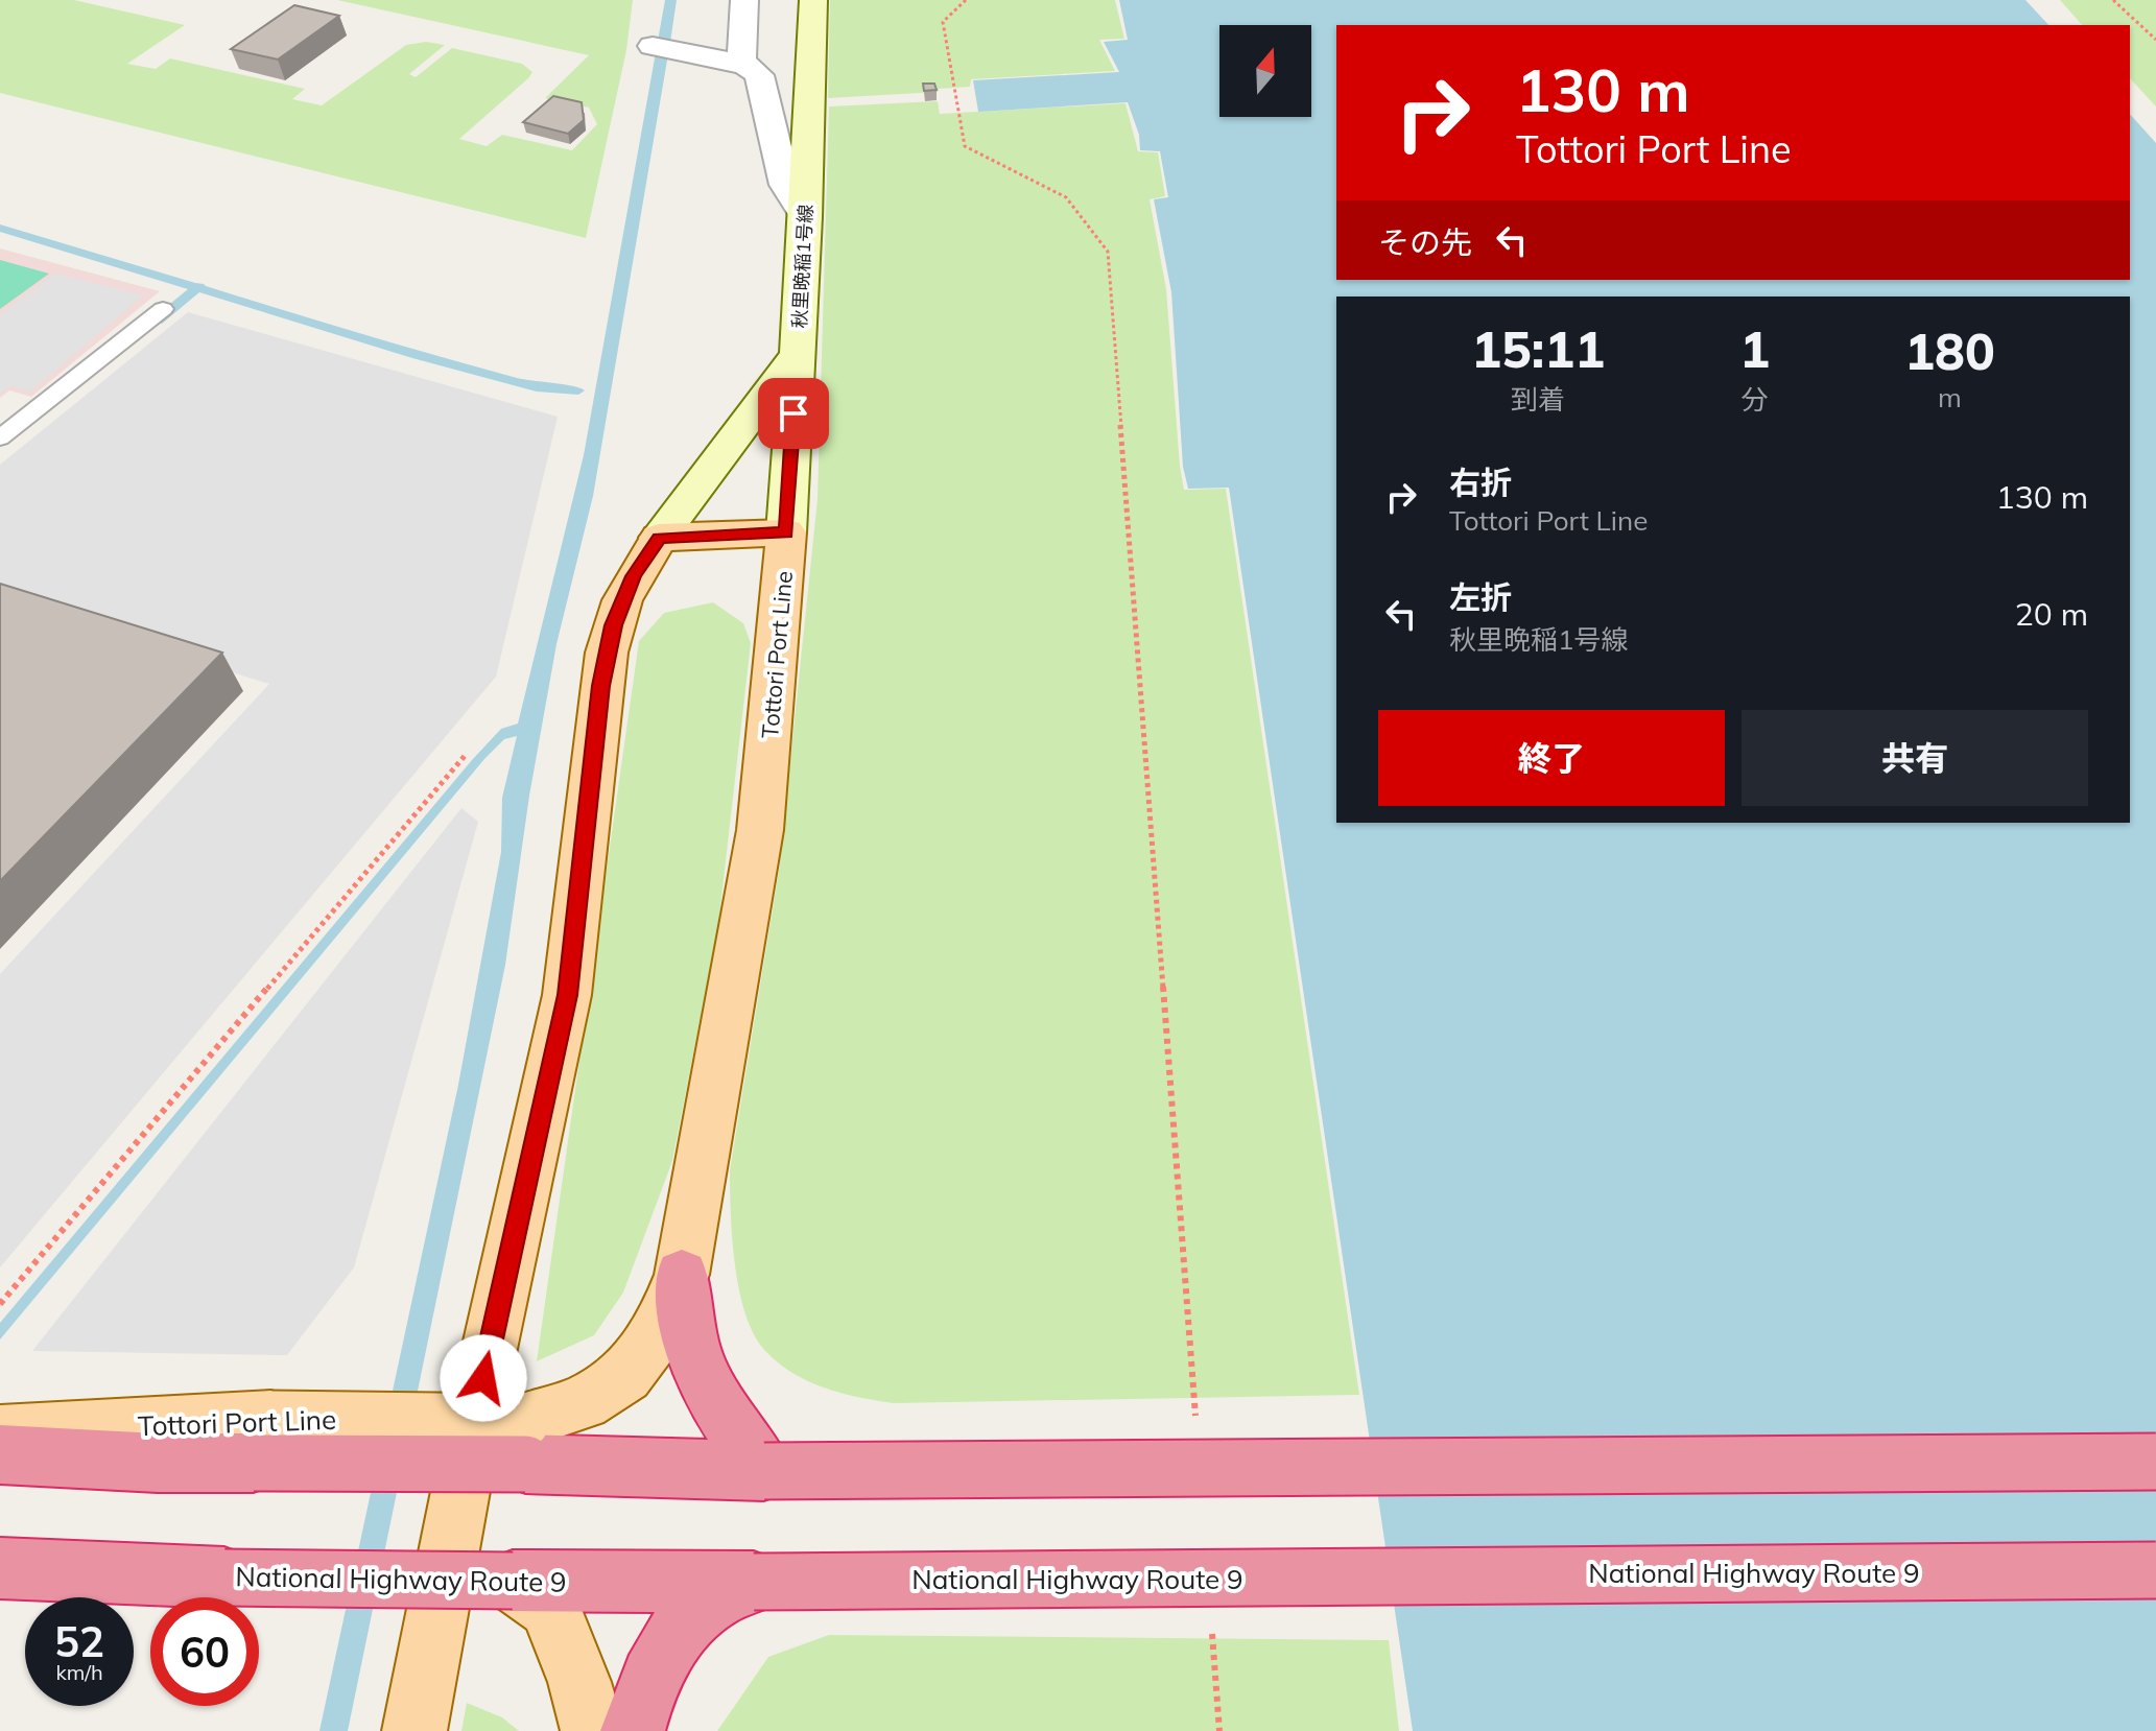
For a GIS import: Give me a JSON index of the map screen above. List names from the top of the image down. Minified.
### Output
{"streets":{"highway":["National Highway Route 9"],"main road":["Tottori Port Line"],"street":["秋里晩稲1号線"]},"crossings":[["秋里晩稲1号線","Tottori Port Line"]],"north":"top","page":{"turn":["130 m","Tottori Port Line"],"then":"その先","eta":["15:11","到着","1","分","180","m"],"list":[{"name":"右折","note":"Tottori Port Line","value":"130 m"},{"name":"左折","note":"秋里晩稲1号線","value":"20 m"}],"buttons":["終了","共有"],"speed":"52 km/h","limit":"60"}}
